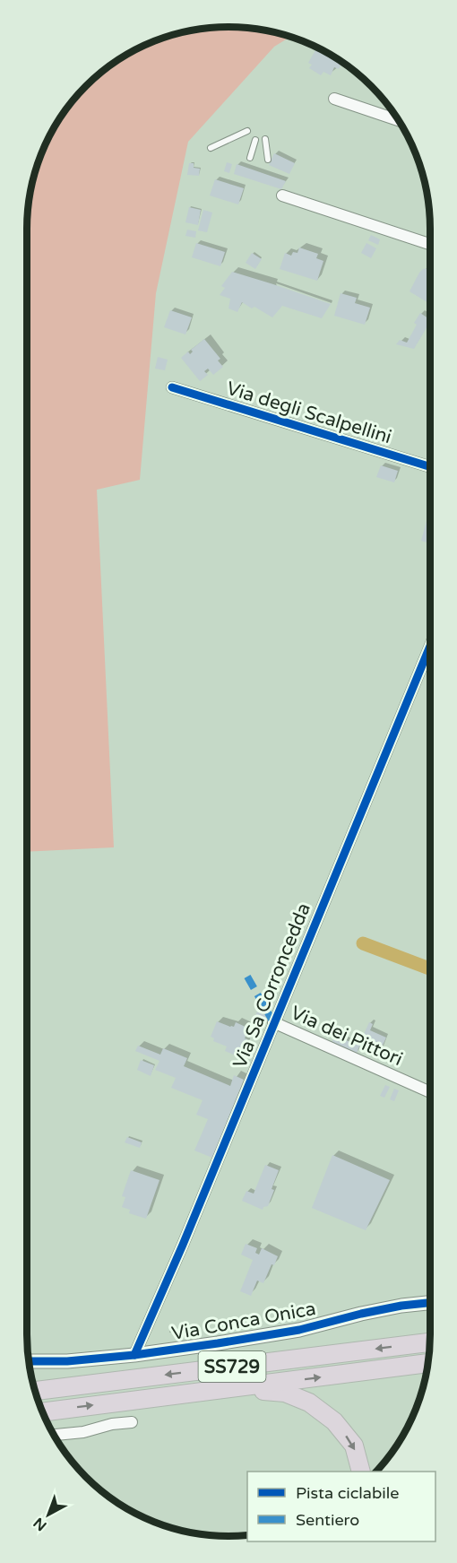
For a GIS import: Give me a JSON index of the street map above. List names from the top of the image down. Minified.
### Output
{"streets":{"highway":["SS729"],"street":["Via degli Scalpellini","Via Sa Corroncedda","Via dei Pittori","Via Conca Onica"]},"crossings":[["Via Sa Corroncedda","Via dei Pittori"],["Via Sa Corroncedda","Via Conca Onica"]],"legend":["Pista ciclabile","Sentiero"],"north":"bottom left"}
